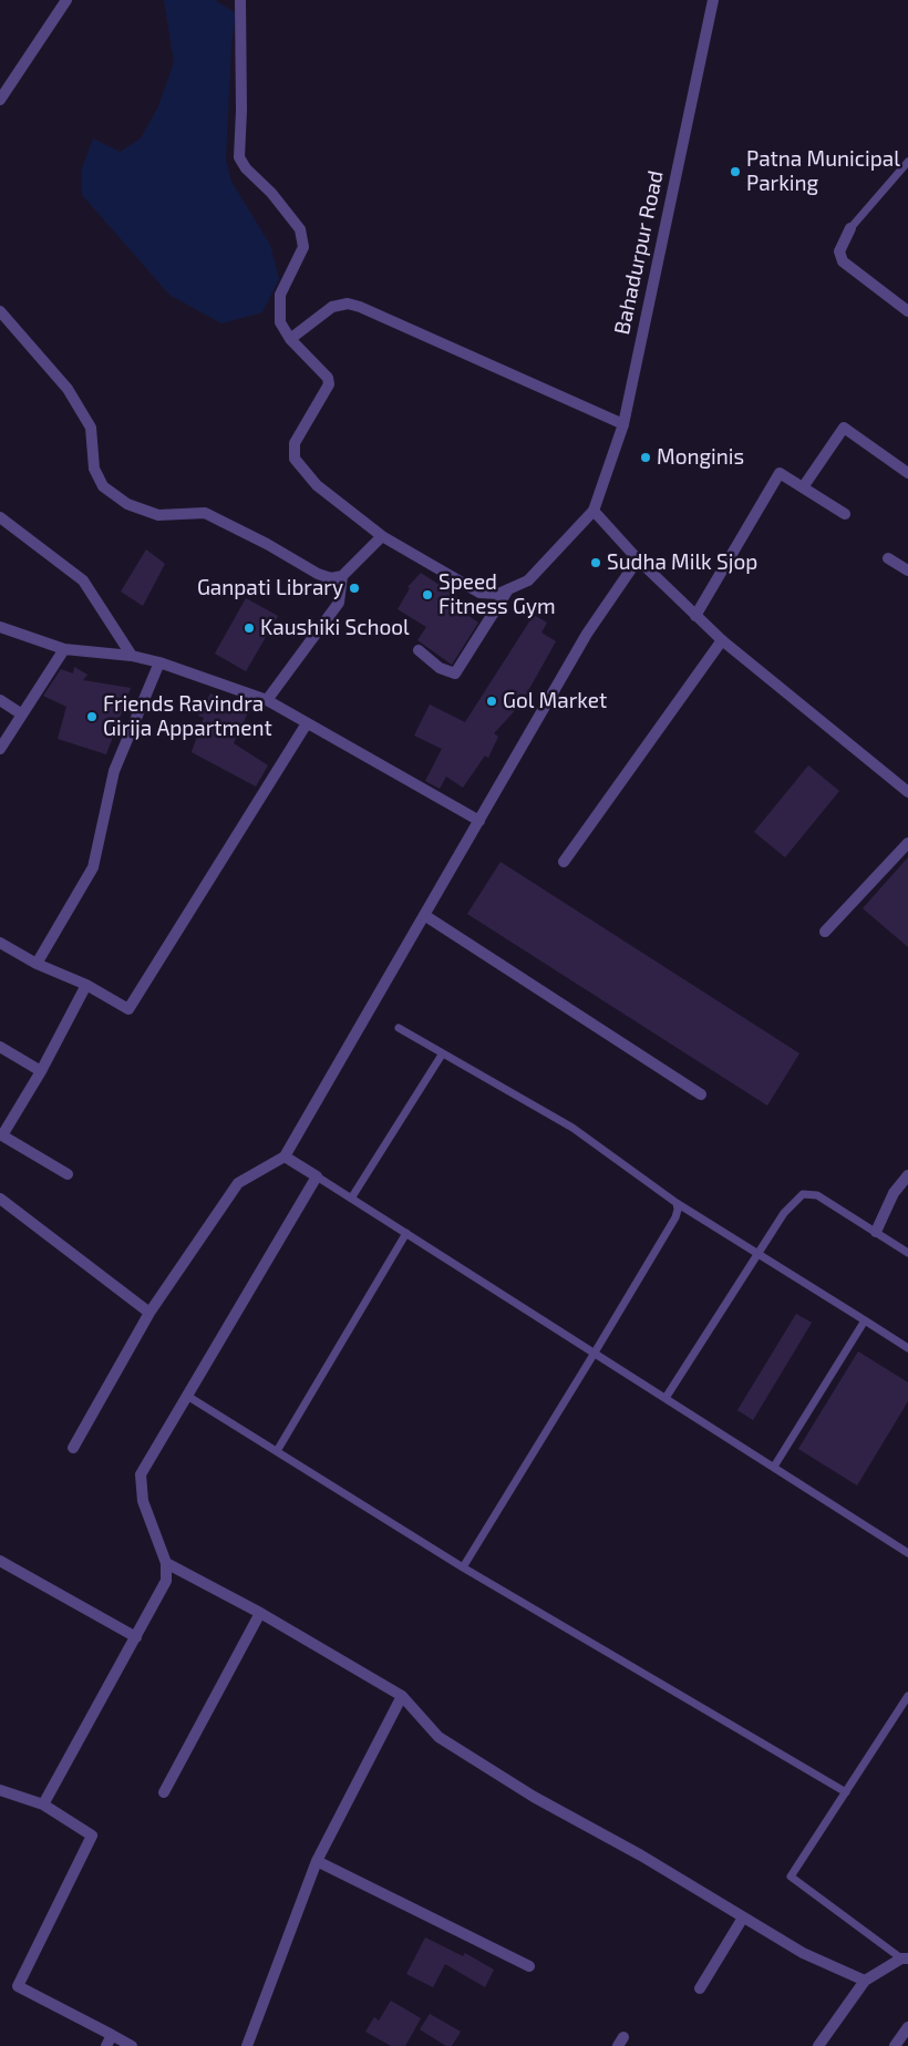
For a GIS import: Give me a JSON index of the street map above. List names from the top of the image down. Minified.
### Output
{"streets":{"street":["Bahadurpur Road"]},"places":["Patna Municipal Parking","Monginis","Sudha Milk Sjop","Ganpati Library","Speed Fitness Gym","Kaushiki School","Gol Market","Friends Ravindra Girija Appartment"]}
